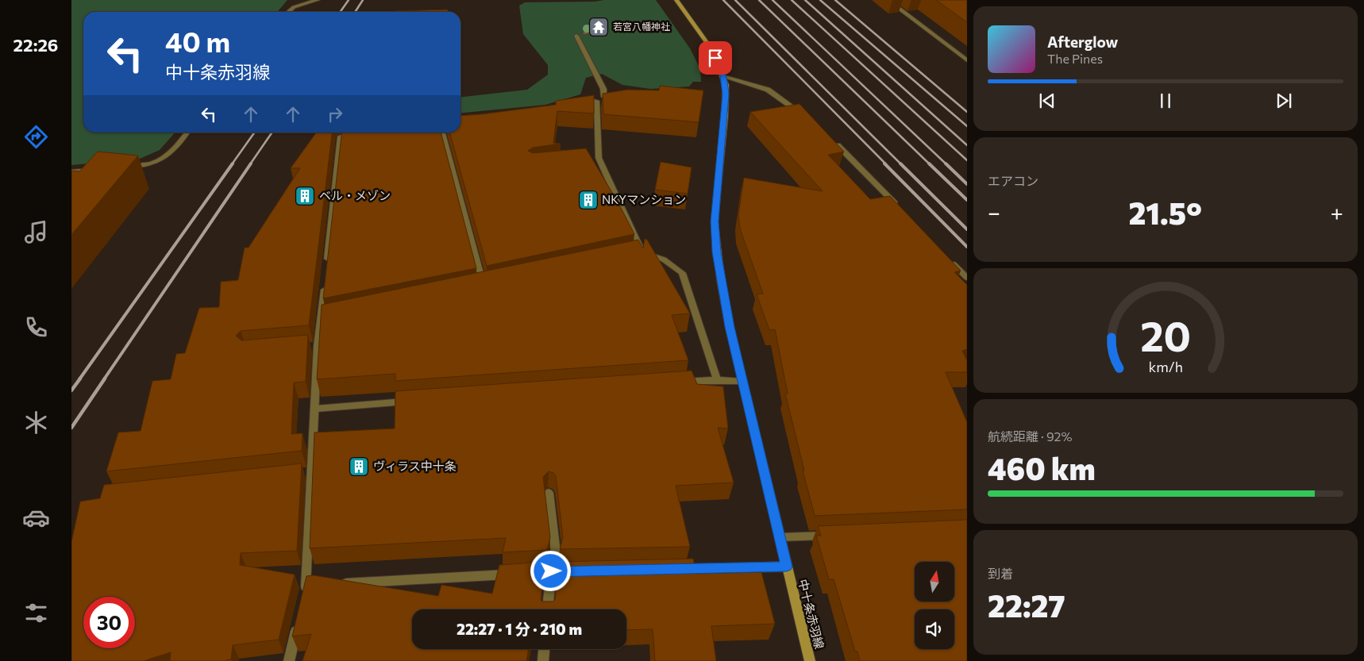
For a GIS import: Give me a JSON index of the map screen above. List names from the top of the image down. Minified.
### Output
{"streets":{"main road":["中十条赤羽線"]},"places":{"temple":["若宮八幡神社"],"building":["ベル・メゾン","NKYマンション","ヴィラス中十条"]},"north":"top","page":{"tabs":"22:26","turn":["40 m","中十条赤羽線"],"song":["Afterglow","The Pines"],"tile":["エアコン",["航続距離 · 92%","460 km"],["到着","22:27"]],"heat":["−","21.5°","+"],"limit":"30","trip":"22:27 · 1 分 · 210 m","gauge":["20","km/h"]}}
